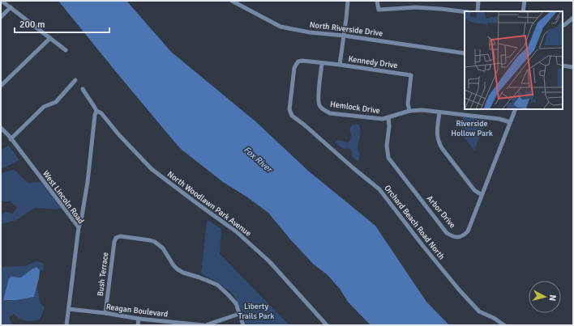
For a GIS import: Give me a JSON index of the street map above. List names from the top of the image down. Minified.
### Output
{"streets":{"street":["North Riverside Drive","Kennedy Drive","Hemlock Drive","West Lincoln Road","North Woodlawn Park Avenue","Arbor Drive","Orchard Beach Road North","Bush Terrace","Reagan Boulevard"]},"crossings":[["Kennedy Drive","Hemlock Drive"],["Kennedy Drive","Orchard Beach Road North"],["Hemlock Drive","Arbor Drive"],["West Lincoln Road","Reagan Boulevard"],["Bush Terrace","Reagan Boulevard"]],"water":["Fox River"],"parks":["Riverside Hollow Park","Liberty Trails Park"],"scale_bar":"200 m","north":"right"}
